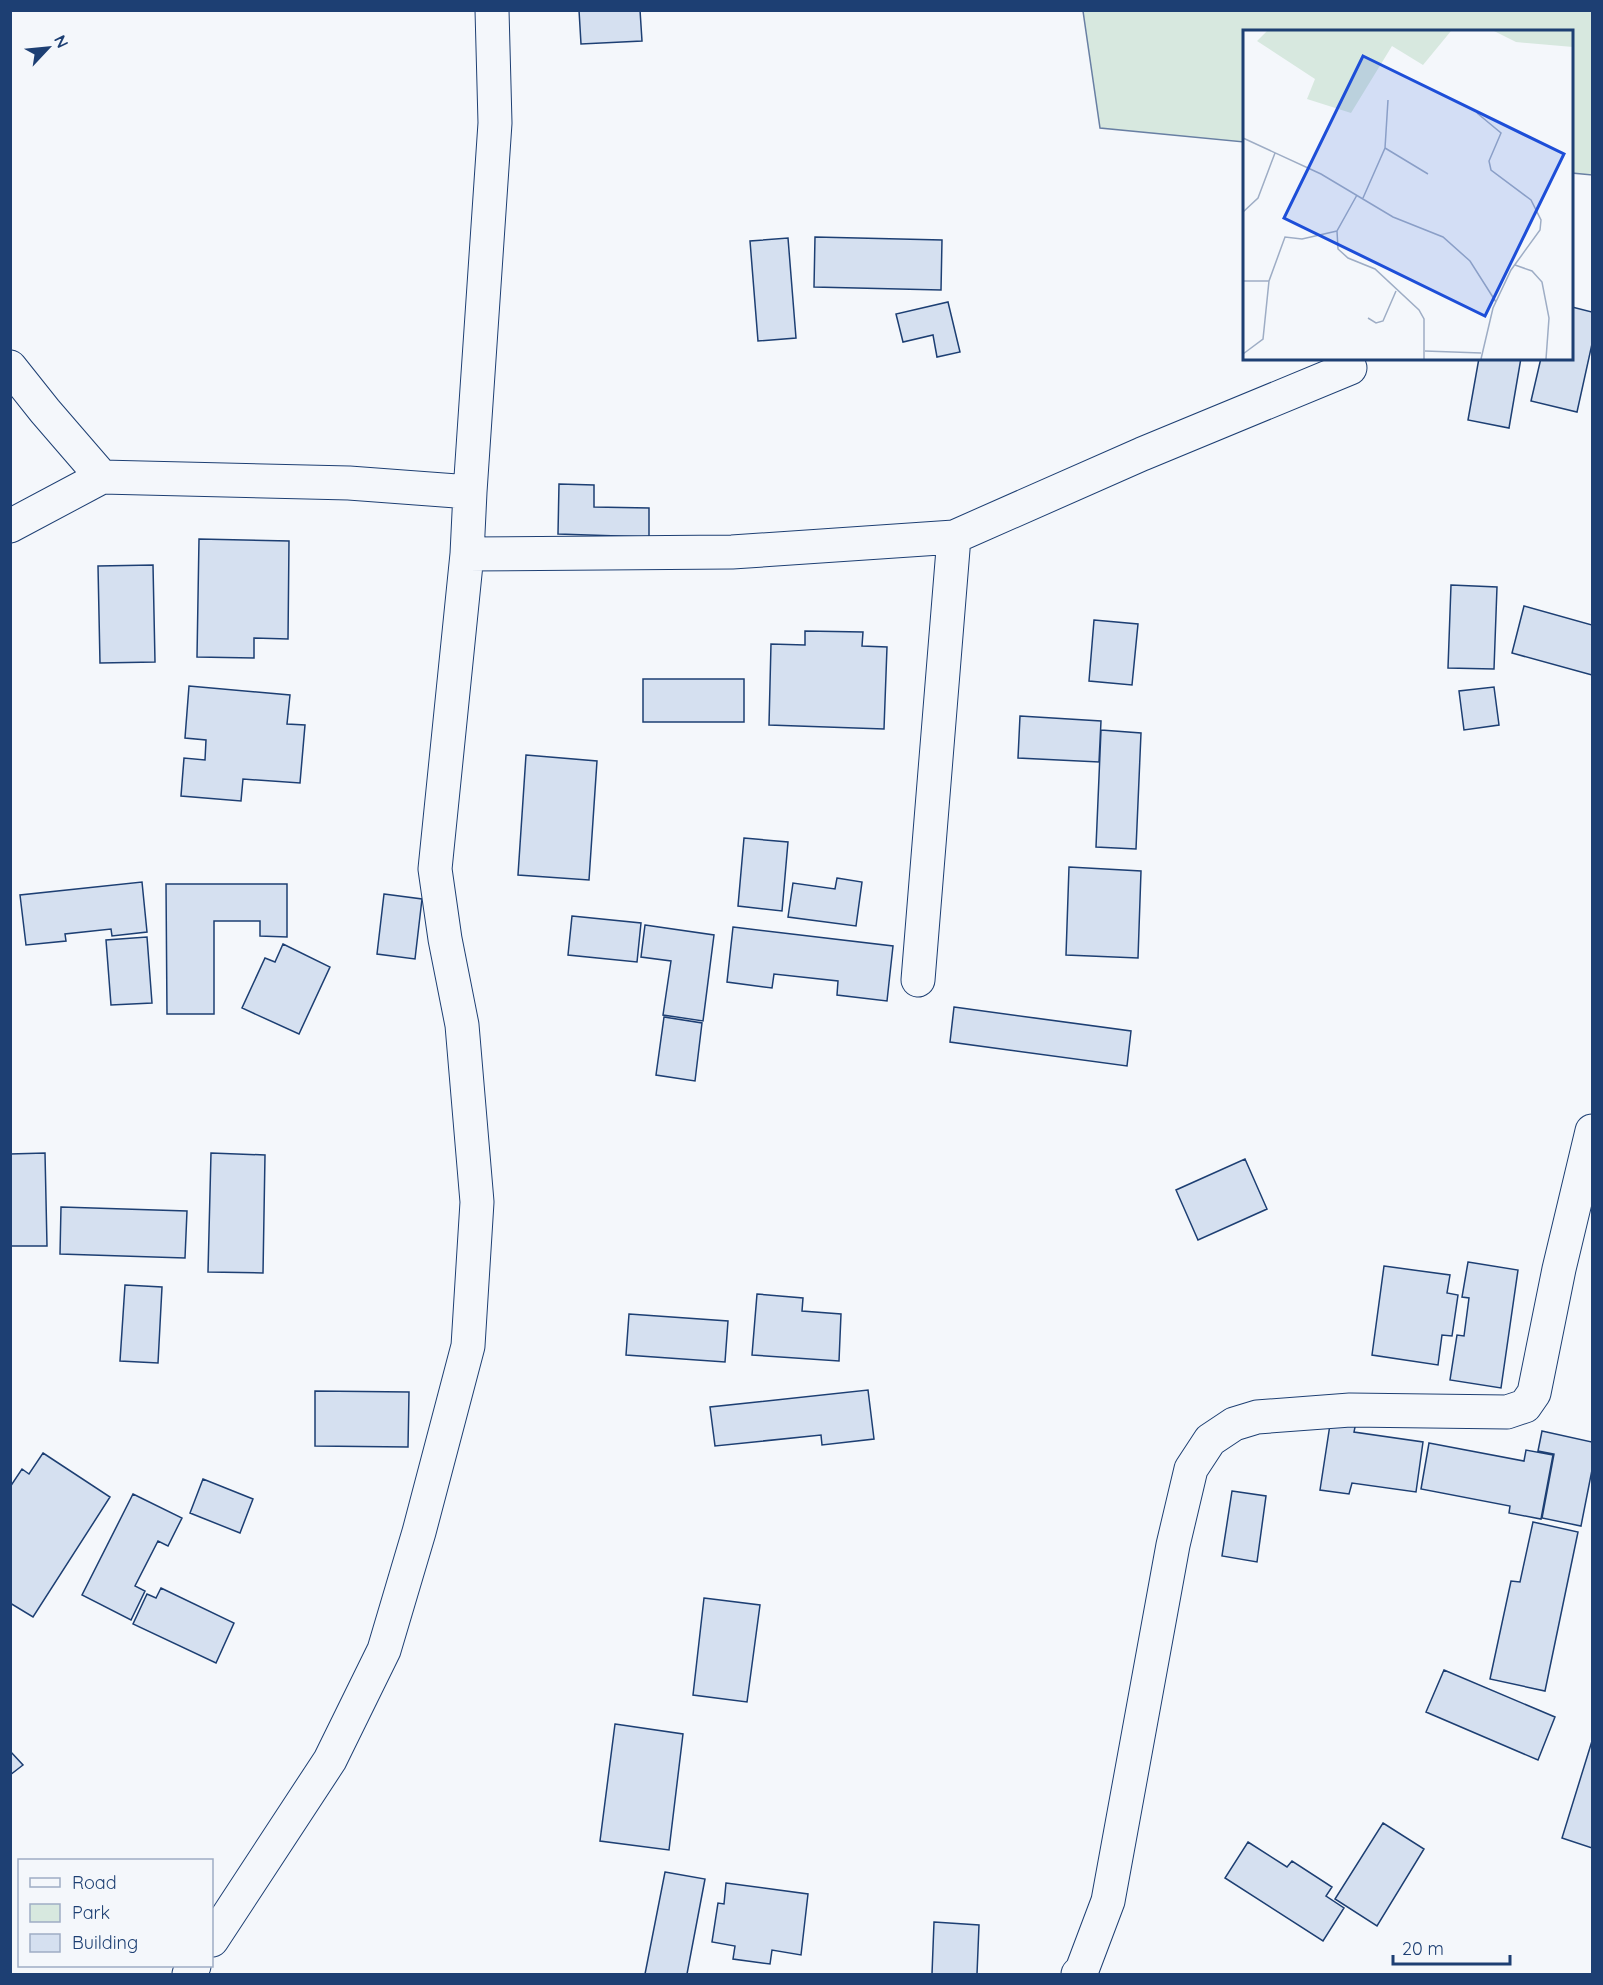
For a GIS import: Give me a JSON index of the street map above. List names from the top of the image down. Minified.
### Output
{"legend":["Road","Park","Building"],"scale_bar":"20 m","north":"top right"}
